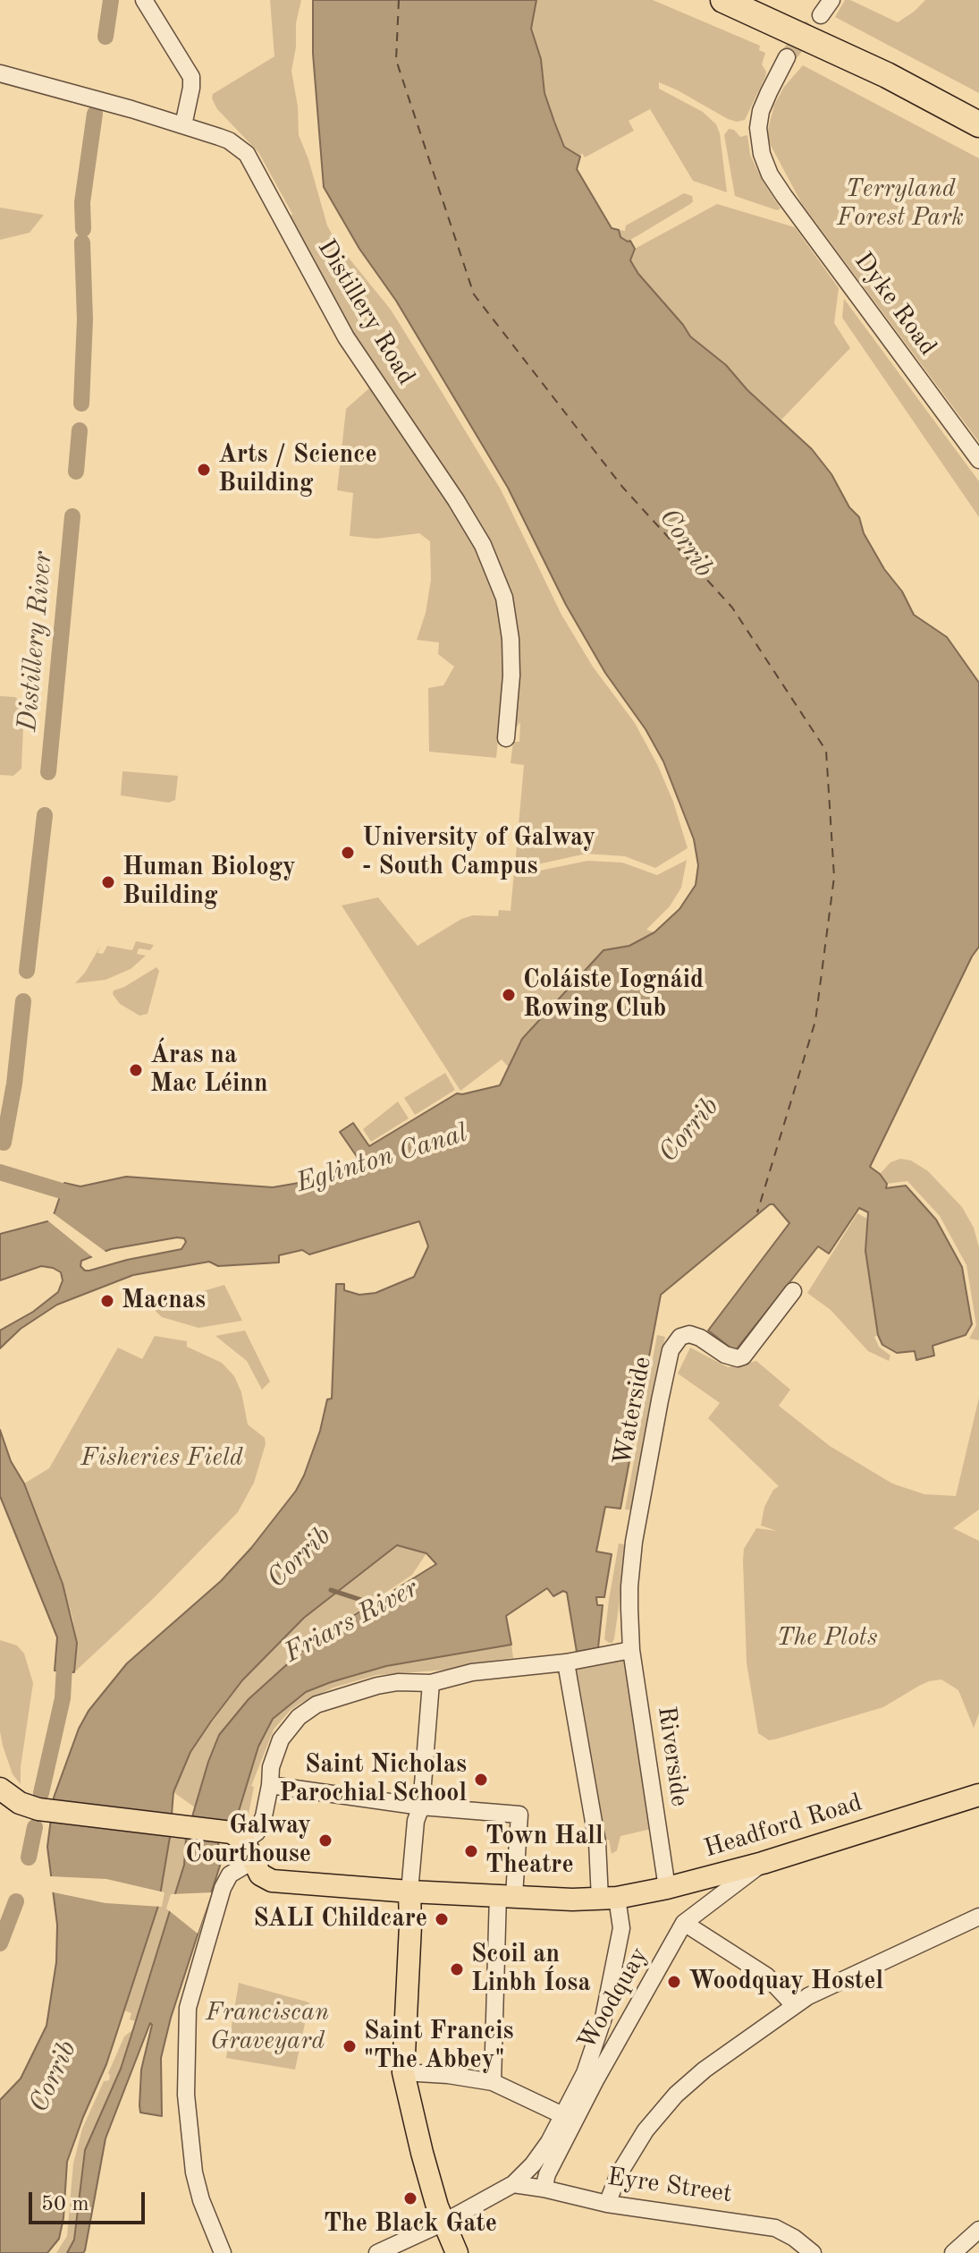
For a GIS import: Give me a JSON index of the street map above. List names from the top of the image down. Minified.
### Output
{"streets":{"main road":["Headford Road"],"street":["Dyke Road","Distillery Road","Waterside","Riverside","Woodquay","Eyre Street"]},"crossings":[["Waterside","Riverside"],["Riverside","Headford Road"],["Headford Road","Woodquay"],["Woodquay","Eyre Street"]],"water":["Corrib","Distillery River","Eglinton Canal","Friars River"],"parks":["Terryland Forest Park","Fisheries Field","The Plots","Franciscan Graveyard"],"places":["Arts / Science Building","University of Galway - South Campus","Human Biology Building","Coláiste Iognáid Rowing Club","Áras na Mac Léinn","Macnas","Saint Nicholas Parochial School","Galway Courthouse","Town Hall Theatre","SALI Childcare","Scoil an Linbh Íosa","Woodquay Hostel","Saint Francis \"The Abbey\"","The Black Gate"],"scale_bar":"50 m"}
